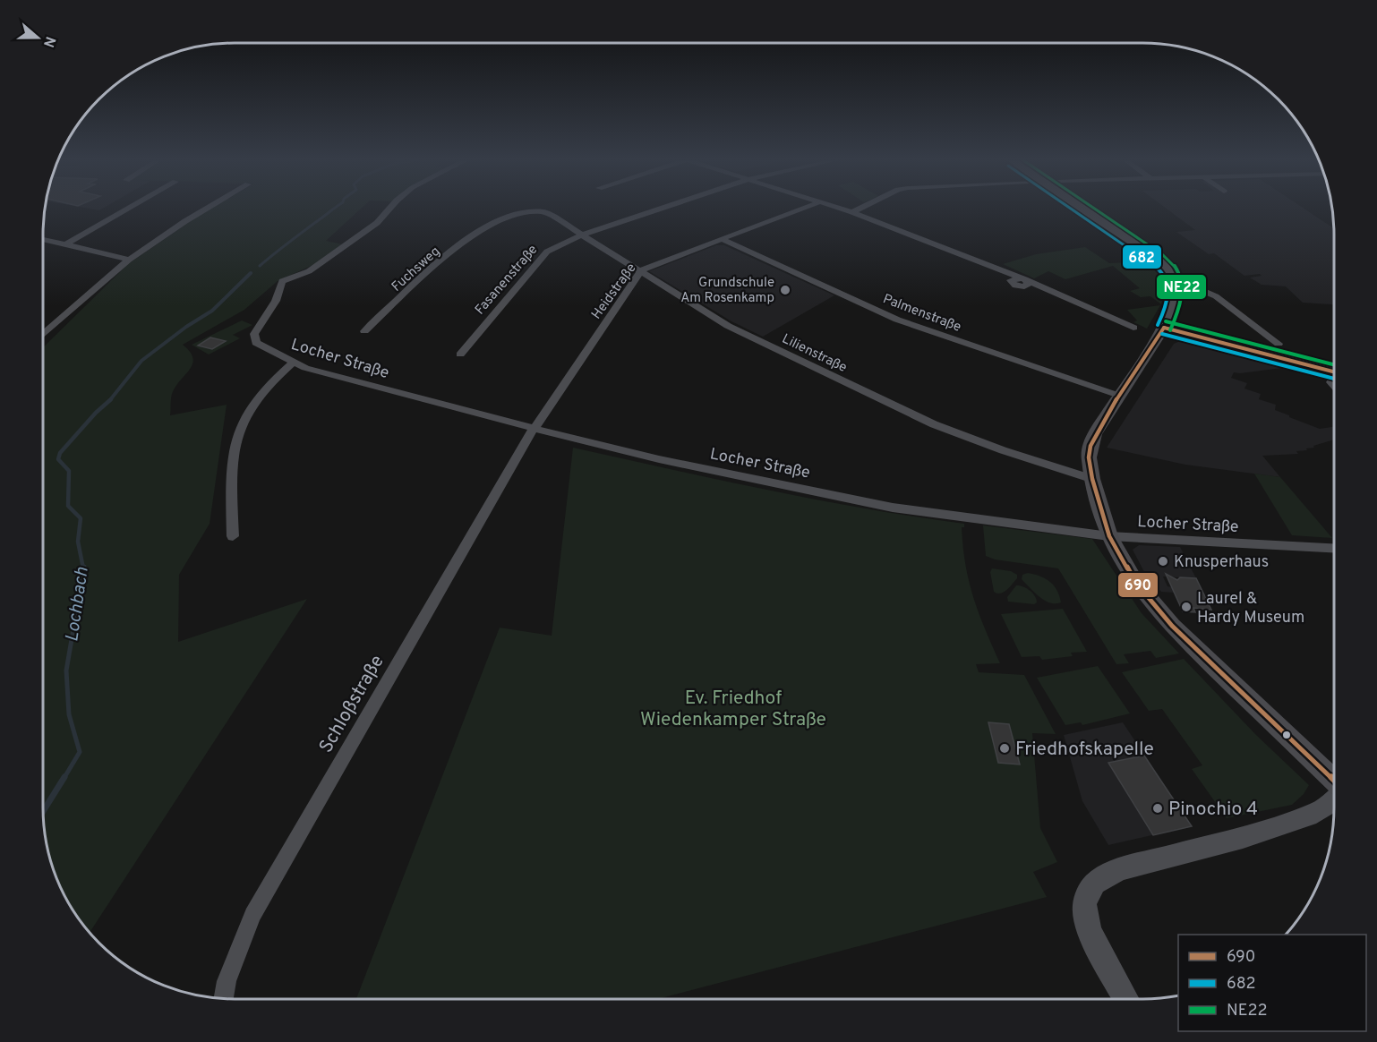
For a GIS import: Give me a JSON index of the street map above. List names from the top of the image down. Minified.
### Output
{"streets":{"street":["Fuchsweg","Fasanenstraße","Heidstraße","Palmenstraße","Lilienstraße","Locher Straße","Schloßstraße"]},"crossings":[["Fuchsweg","Lilienstraße"],["Fasanenstraße","Lilienstraße"],["Heidstraße","Palmenstraße"],["Heidstraße","Lilienstraße"],["Heidstraße","Locher Straße"],["Heidstraße","Schloßstraße"],["Locher Straße","Schloßstraße"]],"water":["Lochbach"],"parks":["Ev. Friedhof Wiedenkamper Straße"],"places":["Grundschule Am Rosenkamp","Knusperhaus","Laurel & Hardy Museum","Friedhofskapelle","Pinochio 4"],"lines":["transit line 682","transit line NE22","transit line 690"],"legend":["690","682","NE22"],"north":"right"}
